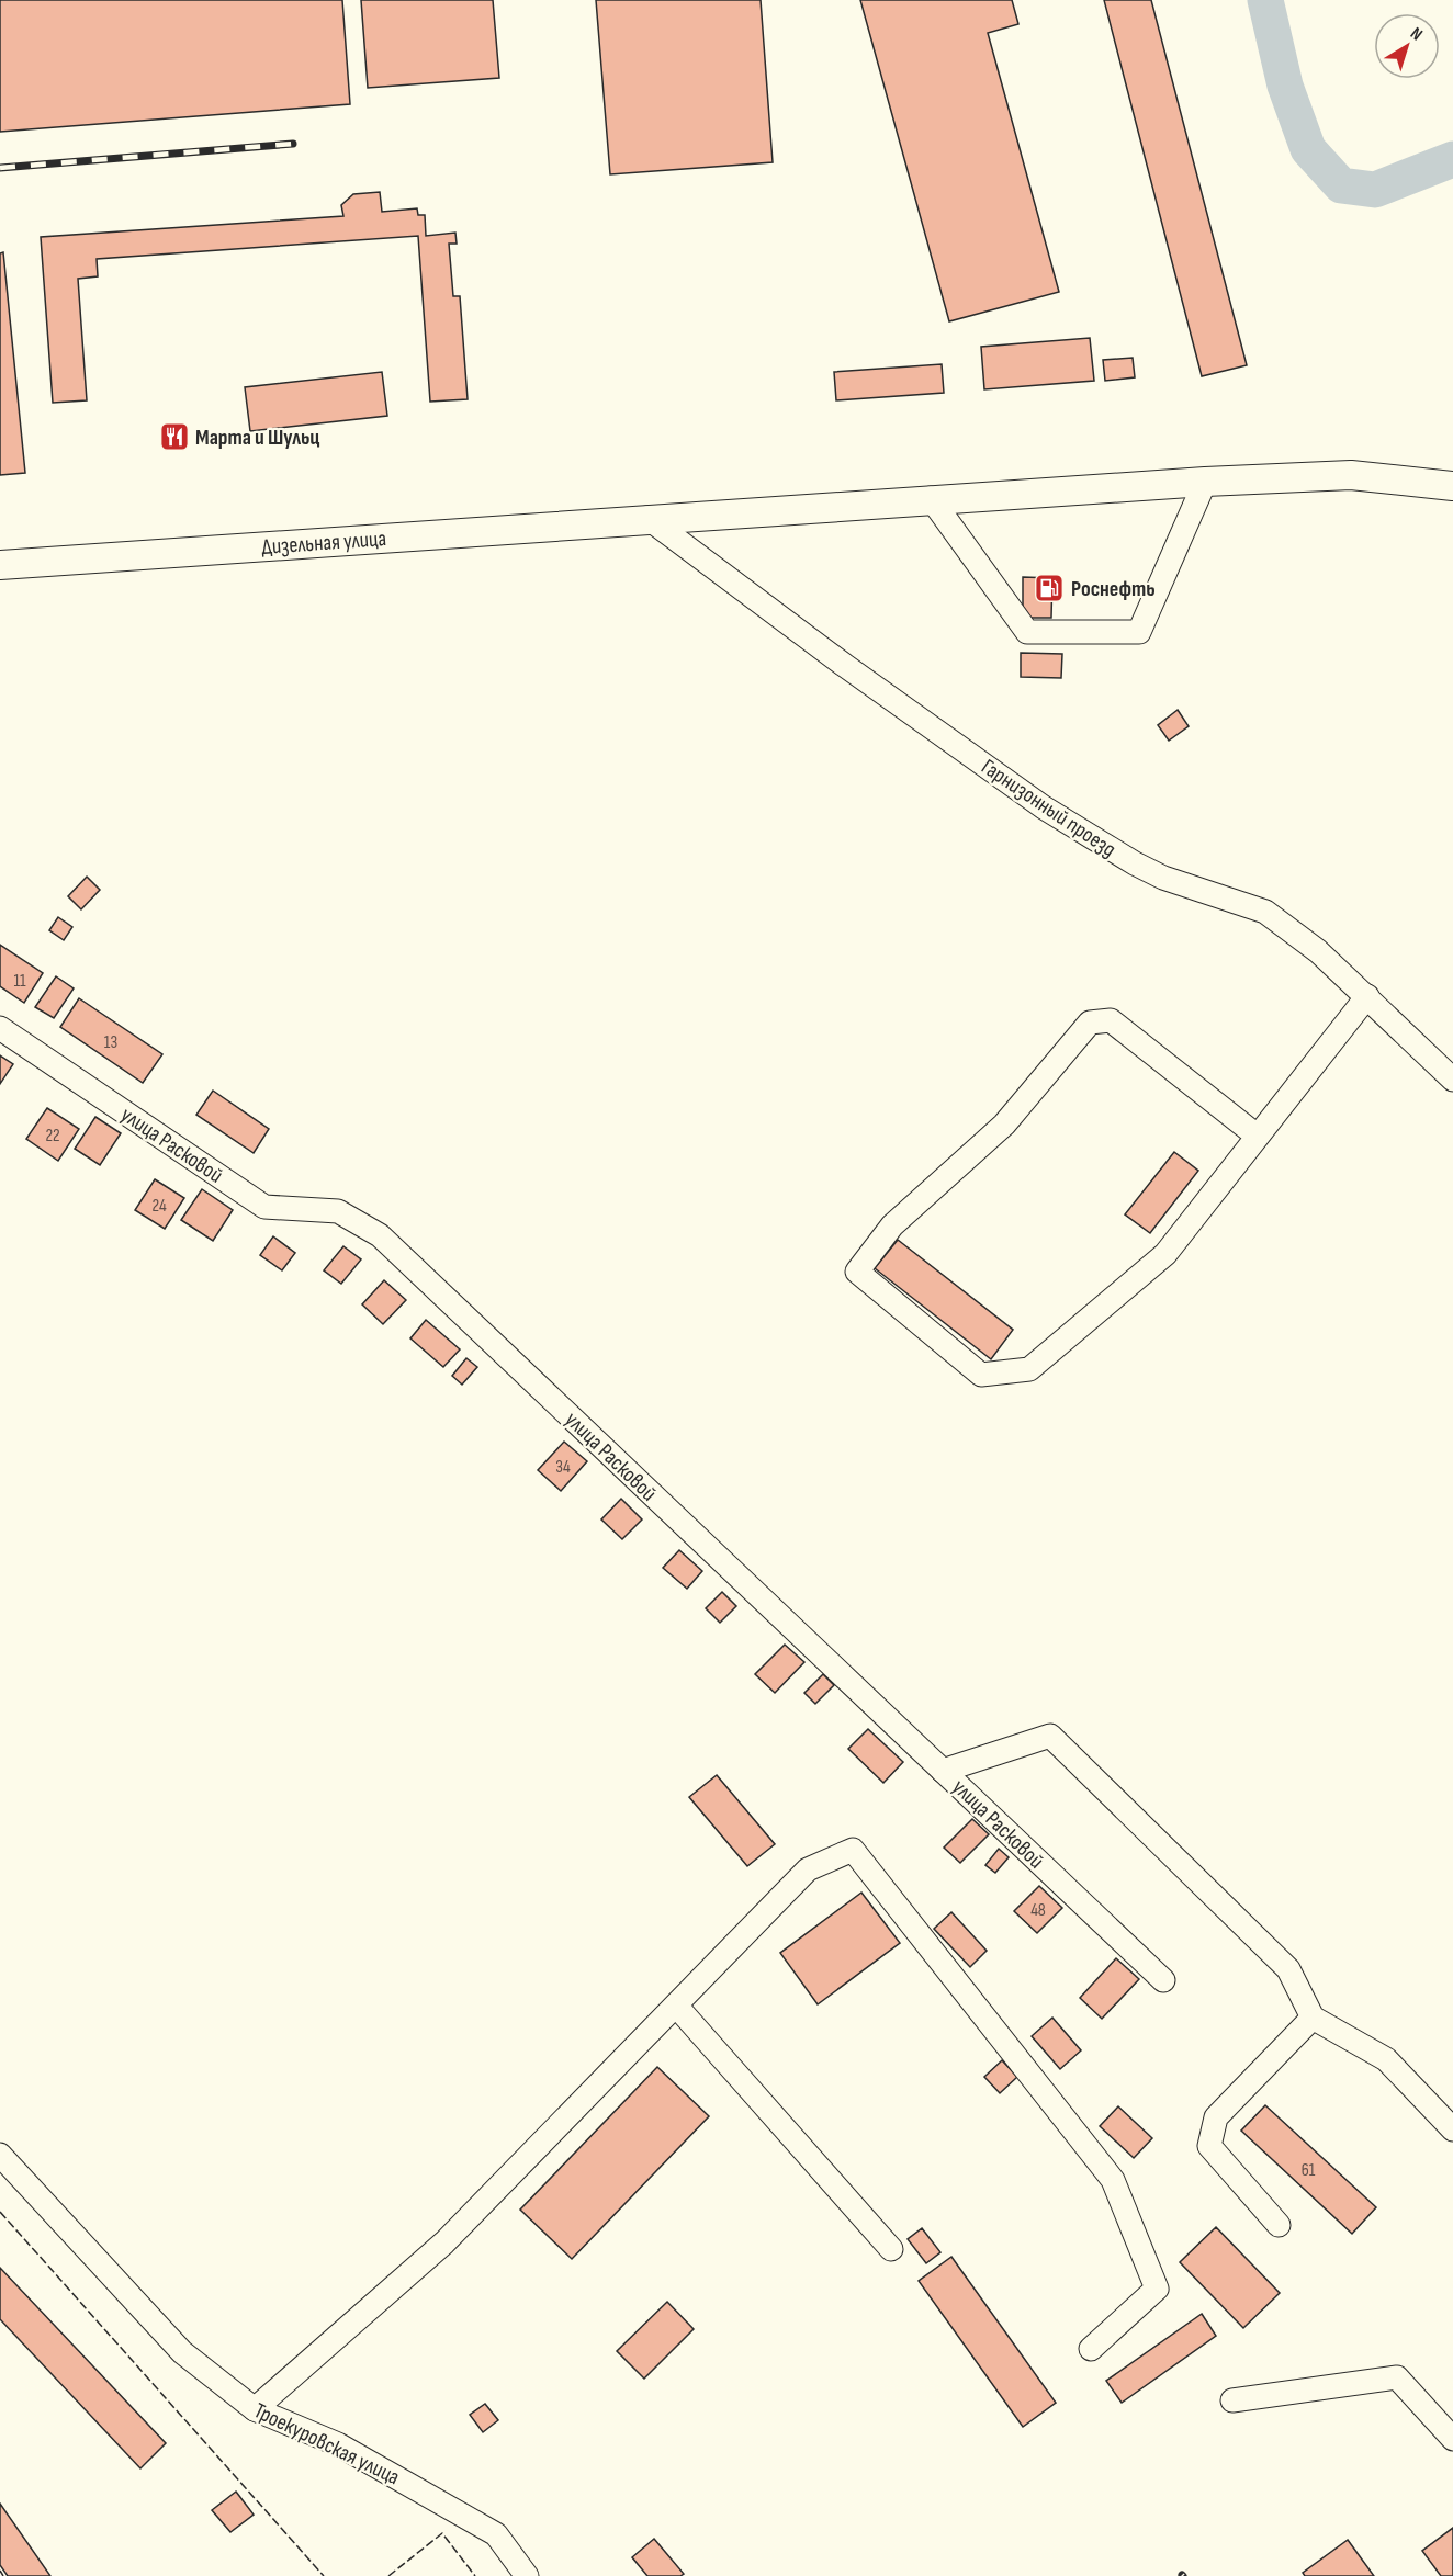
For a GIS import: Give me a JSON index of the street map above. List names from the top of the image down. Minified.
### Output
{"streets":{"main road":["Дизельная улица"],"street":["Гарнизонный проезд","улица Расковой","Троекуровская улица"]},"crossings":[["Дизельная улица","Гарнизонный проезд"]],"places":{"restaurant":["Марта и Шульц"],"fuel station":["Роснефть"]},"house_numbers":["11","13","22","24","34","48","61"],"north":"top right"}
